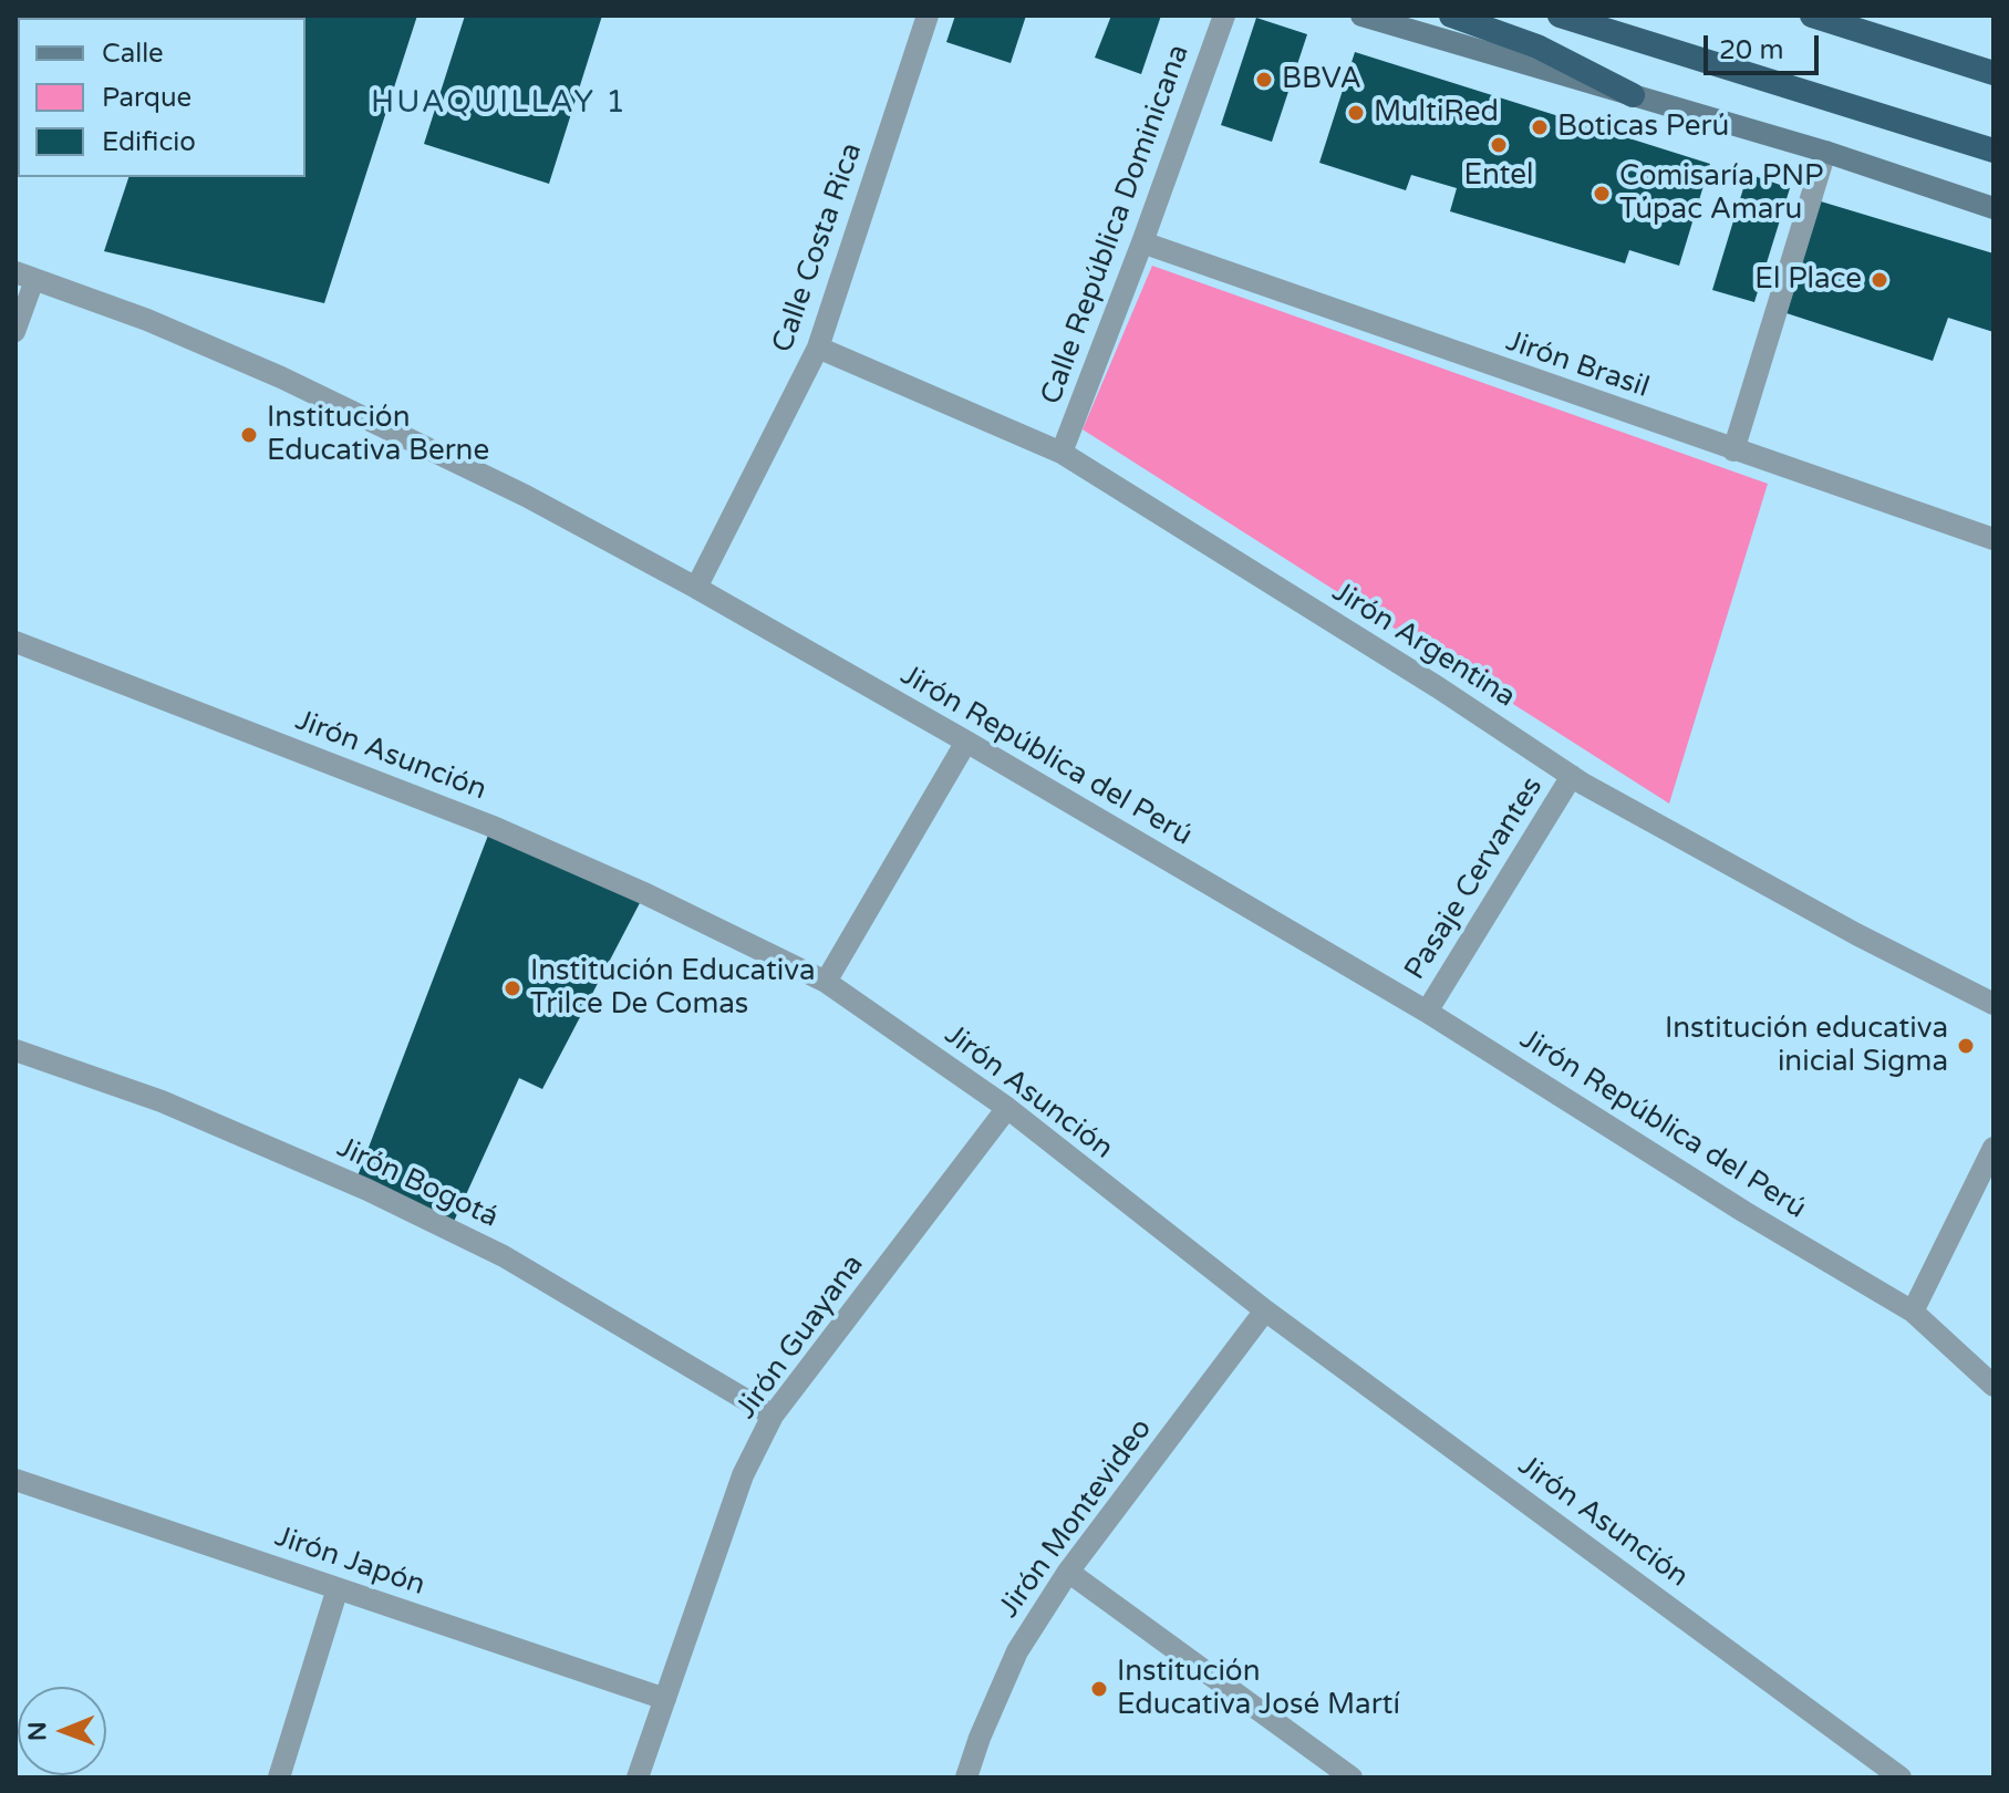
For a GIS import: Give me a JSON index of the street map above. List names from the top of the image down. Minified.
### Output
{"streets":{"street":["Calle República Dominicana","Calle Costa Rica","Jirón Brasil","Jirón Argentina","Jirón Asunción","Jirón República del Perú","Pasaje Cervantes","Jirón Bogotá","Jirón Guayana","Jirón Montevideo","Jirón Japón"]},"crossings":[["Calle República Dominicana","Jirón Brasil"],["Calle República Dominicana","Jirón Argentina"],["Calle Costa Rica","Jirón Argentina"],["Calle Costa Rica","Jirón República del Perú"],["Jirón Argentina","Pasaje Cervantes"],["Jirón Asunción","Jirón Guayana"],["Jirón Asunción","Jirón Montevideo"],["Jirón República del Perú","Pasaje Cervantes"],["Jirón Bogotá","Jirón Guayana"],["Jirón Guayana","Jirón Japón"]],"districts":["HUAQUILLAY 1"],"places":["BBVA","MultiRed","Boticas Perú","Entel","Comisaría PNP Túpac Amaru","El Place","Institución Educativa Berne","Institución Educativa Trilce De Comas","Institución educativa inicial Sigma","Institución Educativa José Martí"],"legend":["Calle","Parque","Edificio"],"scale_bar":"20 m","north":"left"}
